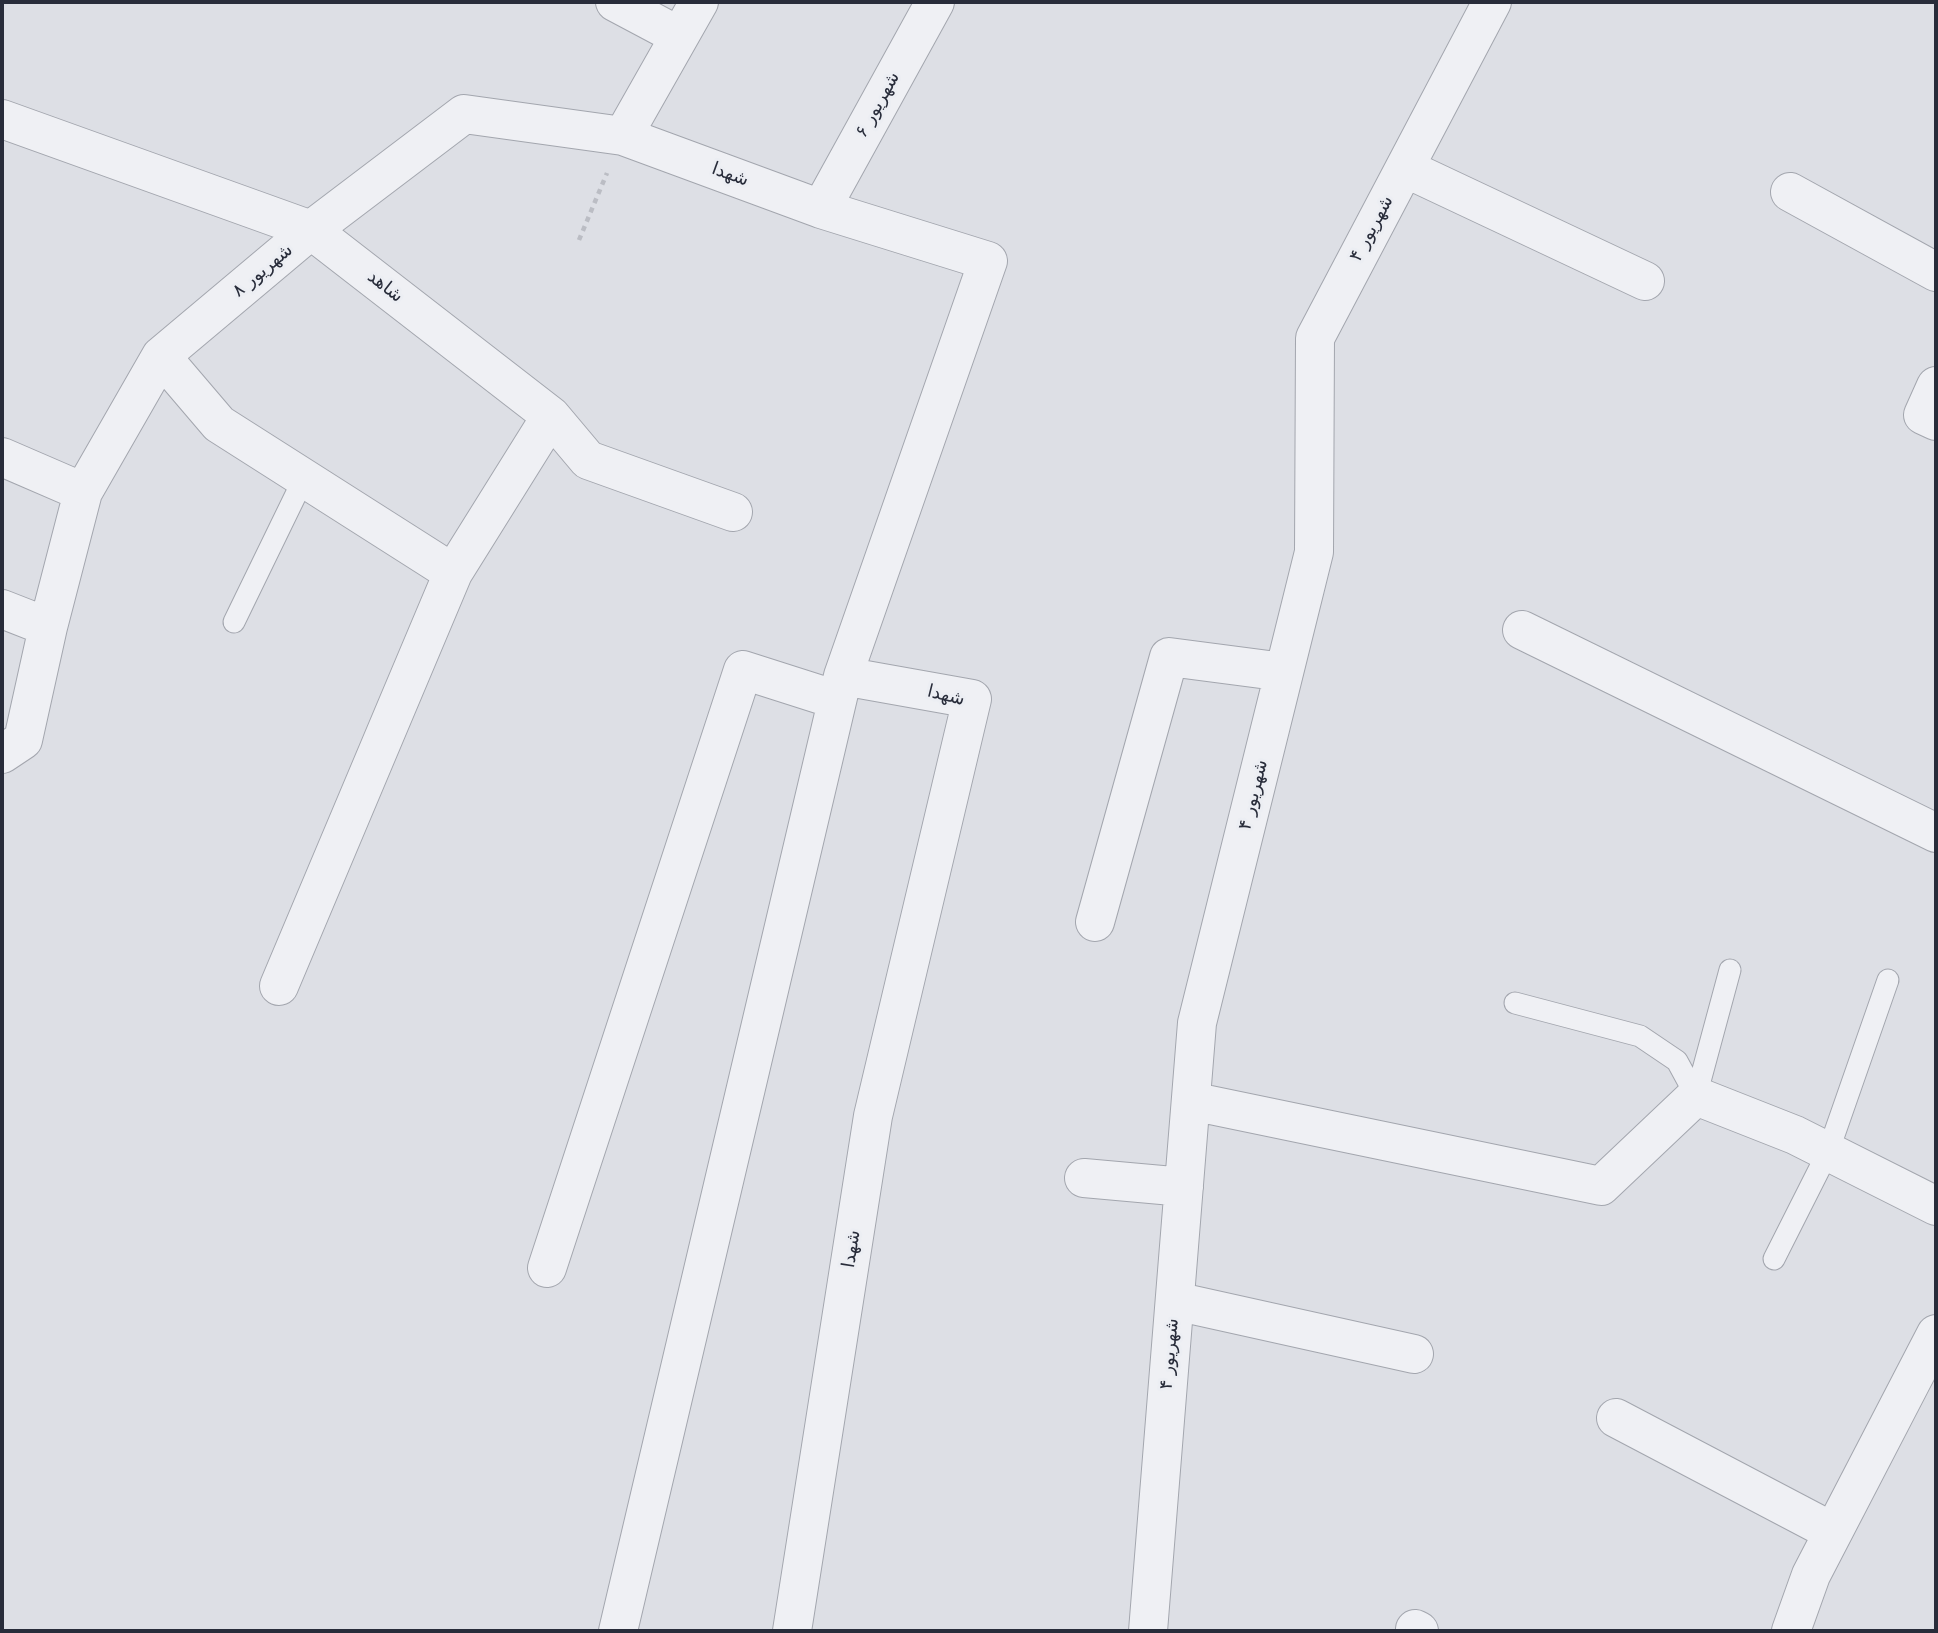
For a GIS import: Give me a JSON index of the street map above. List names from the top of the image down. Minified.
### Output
{"streets":{"street":["شهریور ۶","شهدا","شهریور ۴","شهریور ۸","شاهد"]},"crossings":[["شهریور ۶","شهدا"],["شهدا","شهریور ۸"],["شهریور ۸","شاهد"]]}
